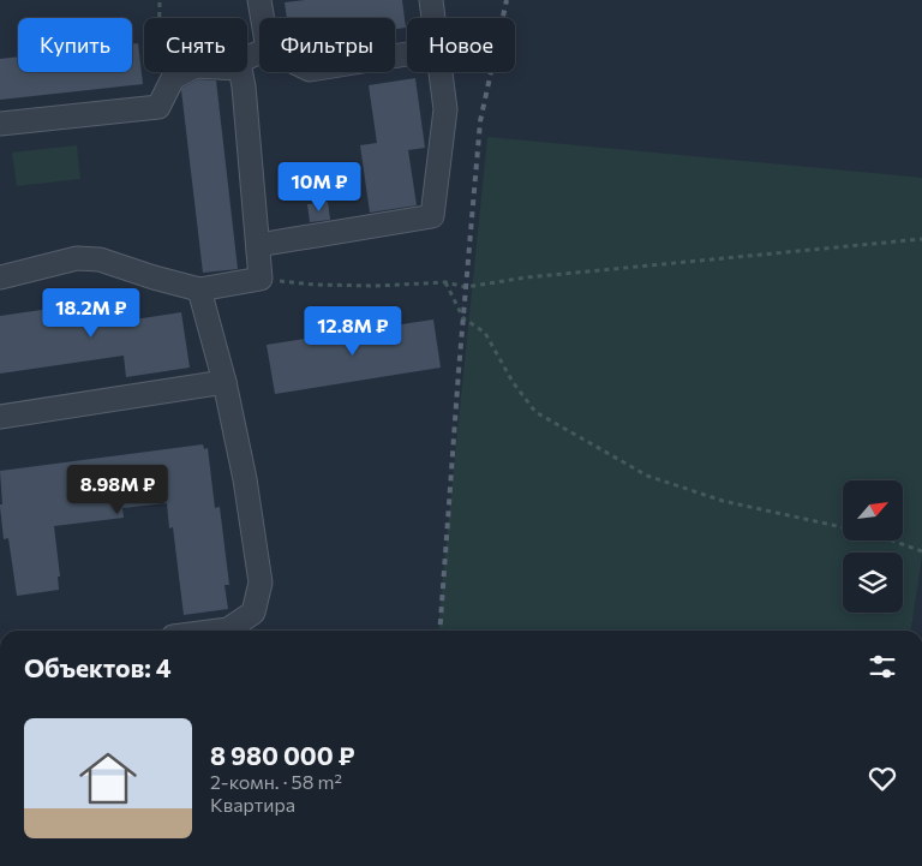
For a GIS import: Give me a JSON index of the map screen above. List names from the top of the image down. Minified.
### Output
{"north":"top right","page":{"chip":["Купить","Снять","Фильтры","Новое"],"price":["10M ₽","18.2M ₽","12.8M ₽","8.98M ₽"],"heading":"Объектов: 4","list":[{"name":"8 980 000 ₽","note":"2-комн. · 58 m² · Квартира"}]}}
